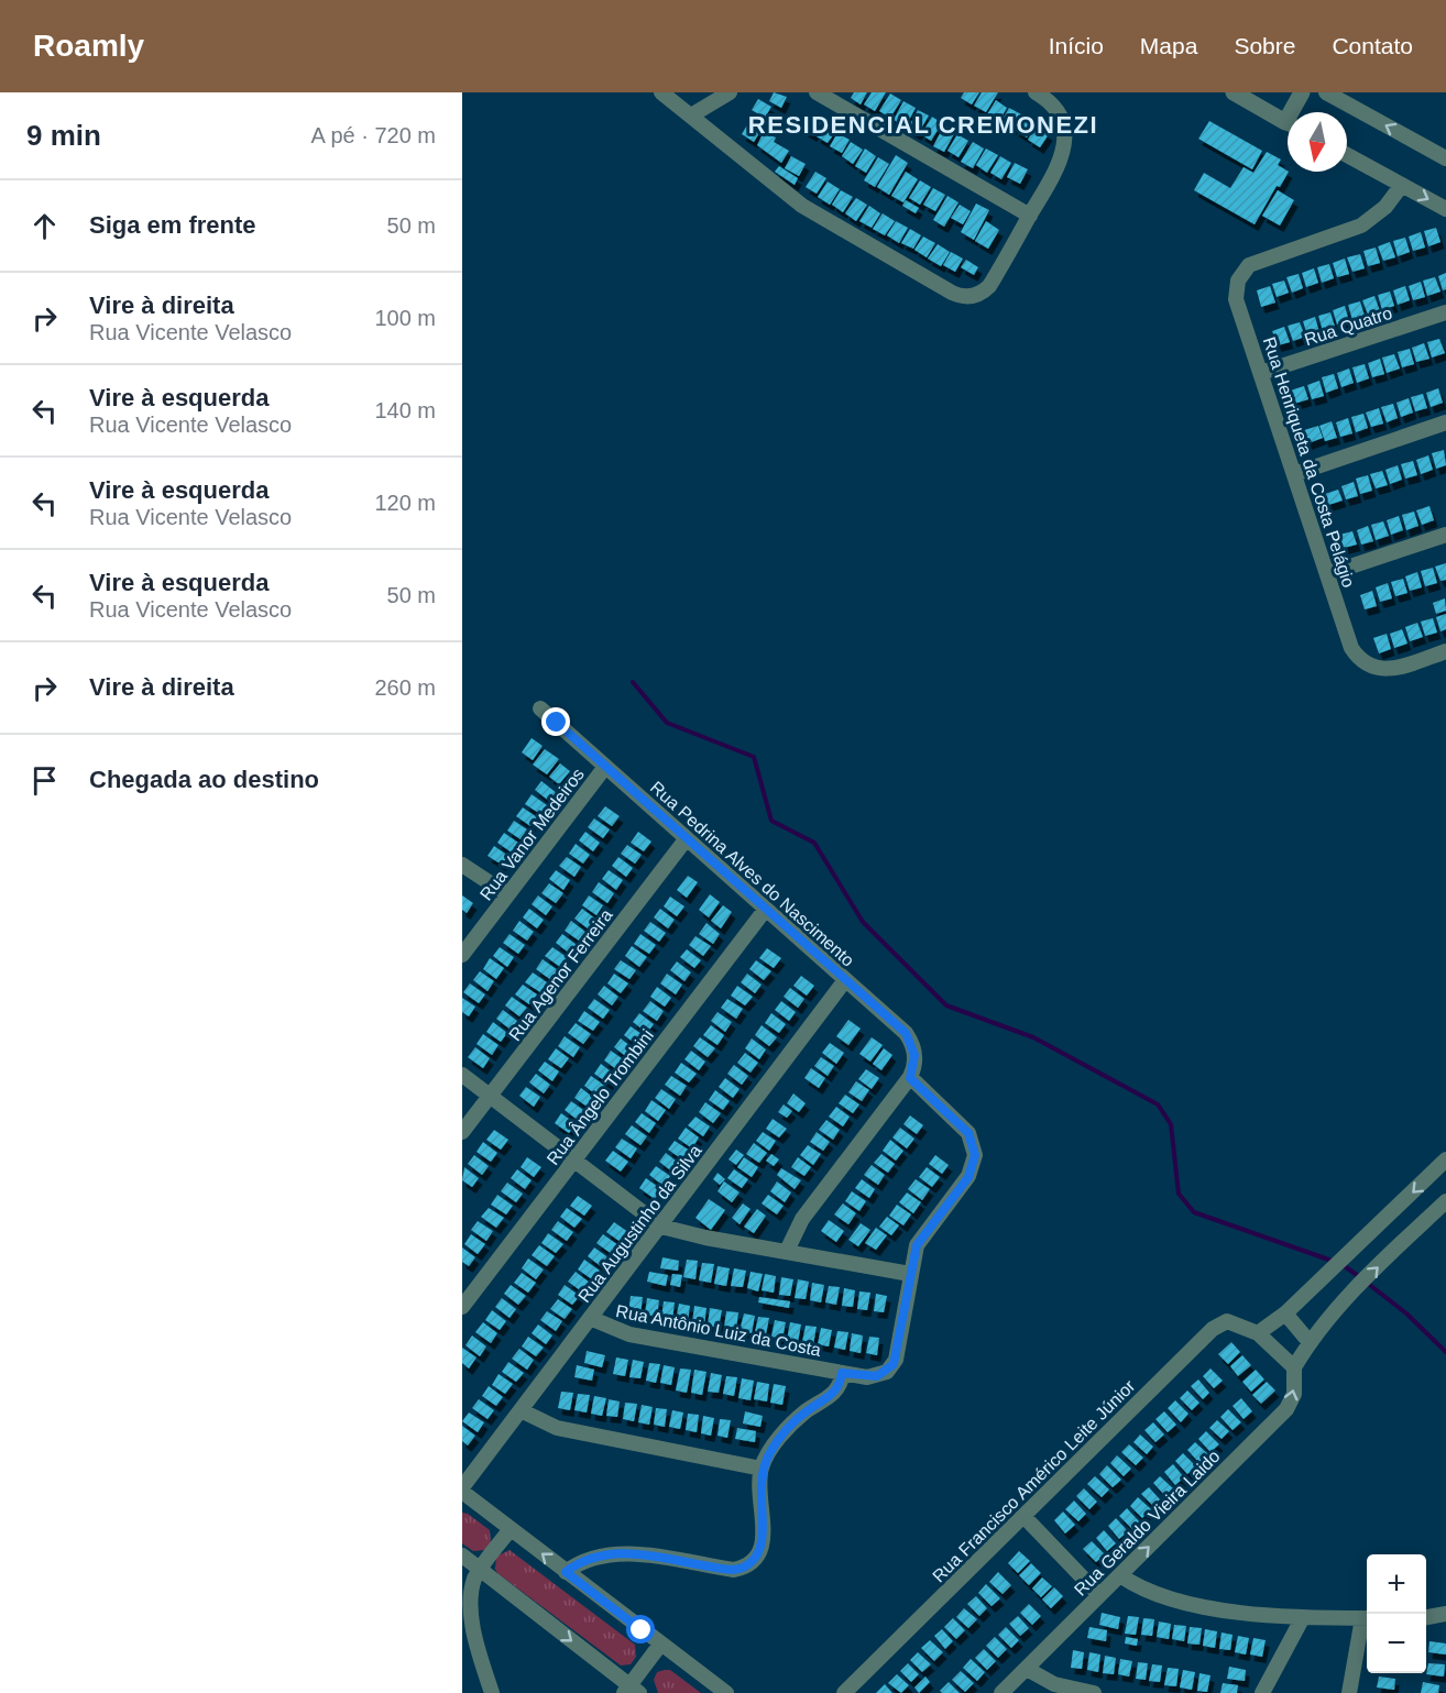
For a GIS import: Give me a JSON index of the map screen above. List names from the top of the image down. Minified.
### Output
{"streets":{"street":["Rua Quatro","Rua Henriqueta da Costa Pelágio","Rua Vanor Medeiros","Rua Pedrina Alves do Nascimento","Rua Agenor Ferreira","Rua Ângelo Trombini","Rua Augustinho da Silva","Rua Antônio Luiz da Costa","Rua Francisco Américo Leite Júnior","Rua Geraldo Vieira Laido"]},"crossings":[["Rua Quatro","Rua Henriqueta da Costa Pelágio"],["Rua Vanor Medeiros","Rua Pedrina Alves do Nascimento"],["Rua Pedrina Alves do Nascimento","Rua Agenor Ferreira"],["Rua Pedrina Alves do Nascimento","Rua Ângelo Trombini"],["Rua Pedrina Alves do Nascimento","Rua Augustinho da Silva"],["Rua Pedrina Alves do Nascimento","Rua Antônio Luiz da Costa"],["Rua Augustinho da Silva","Rua Antônio Luiz da Costa"]],"one_way":["Rua Geraldo Vieira Laido"],"districts":["RESIDENCIAL CREMONEZI"],"north":"bottom","page":{"header":"Roamly","nav":["Início","Mapa","Sobre","Contato"],"heading":["9 min","A pé · 720 m"],"list":[["Siga em frente","50 m"],["Vire à direita","Rua Vicente Velasco","100 m"],["Vire à esquerda","Rua Vicente Velasco","140 m"],["Vire à esquerda","Rua Vicente Velasco","120 m"],["Vire à esquerda","Rua Vicente Velasco","50 m"],["Vire à direita","260 m"],"Chegada ao destino"],"map_buttons":["+","−"]}}
